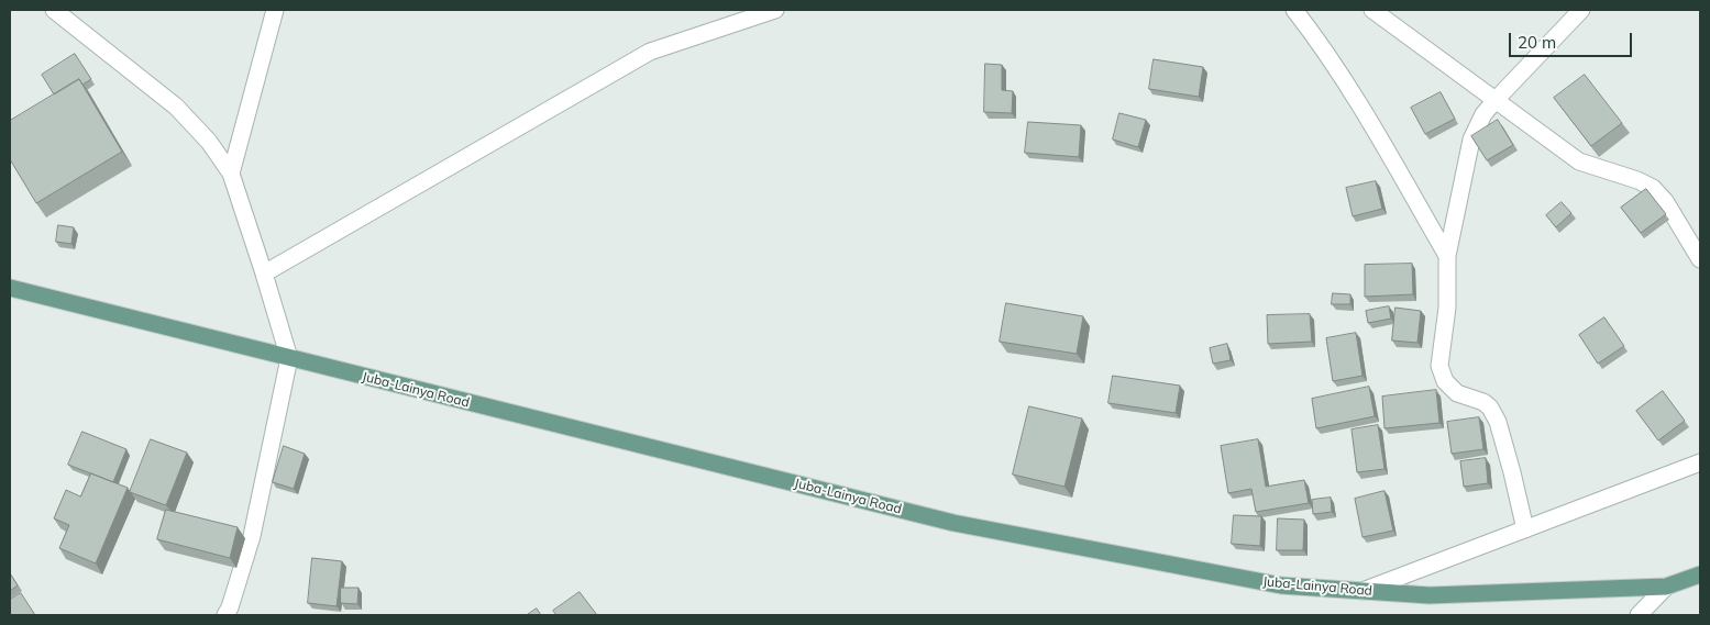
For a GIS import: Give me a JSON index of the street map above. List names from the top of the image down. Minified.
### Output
{"streets":{"main road":["Juba-Lainya Road"]},"scale_bar":"20 m"}
